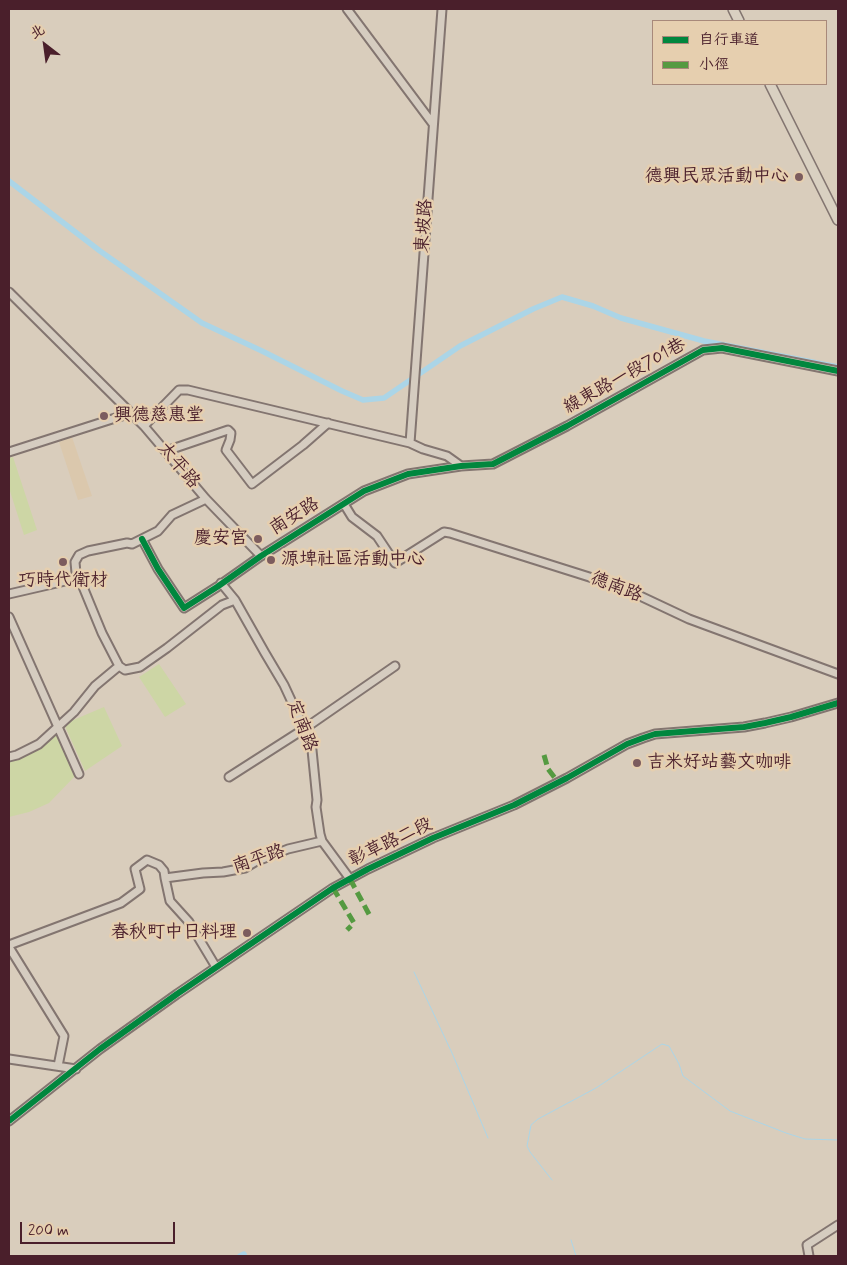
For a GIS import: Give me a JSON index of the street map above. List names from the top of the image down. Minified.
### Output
{"streets":{"street":["東坡路","線東路一段701巷","太平路","南安路","德南路","定南路","彰草路二段","南平路"]},"crossings":[["線東路一段701巷","南安路"],["線東路一段701巷","德南路"],["太平路","南安路"],["南安路","德南路"],["南安路","定南路"],["定南路","彰草路二段"],["定南路","南平路"]],"places":["德興民眾活動中心","興德慈惠堂","慶安宮","源埤社區活動中心","巧時代衛材","吉米好站藝文咖啡","春秋町中日料理"],"legend":["自行車道","小徑"],"scale_bar":"200 m","north":"top left"}
